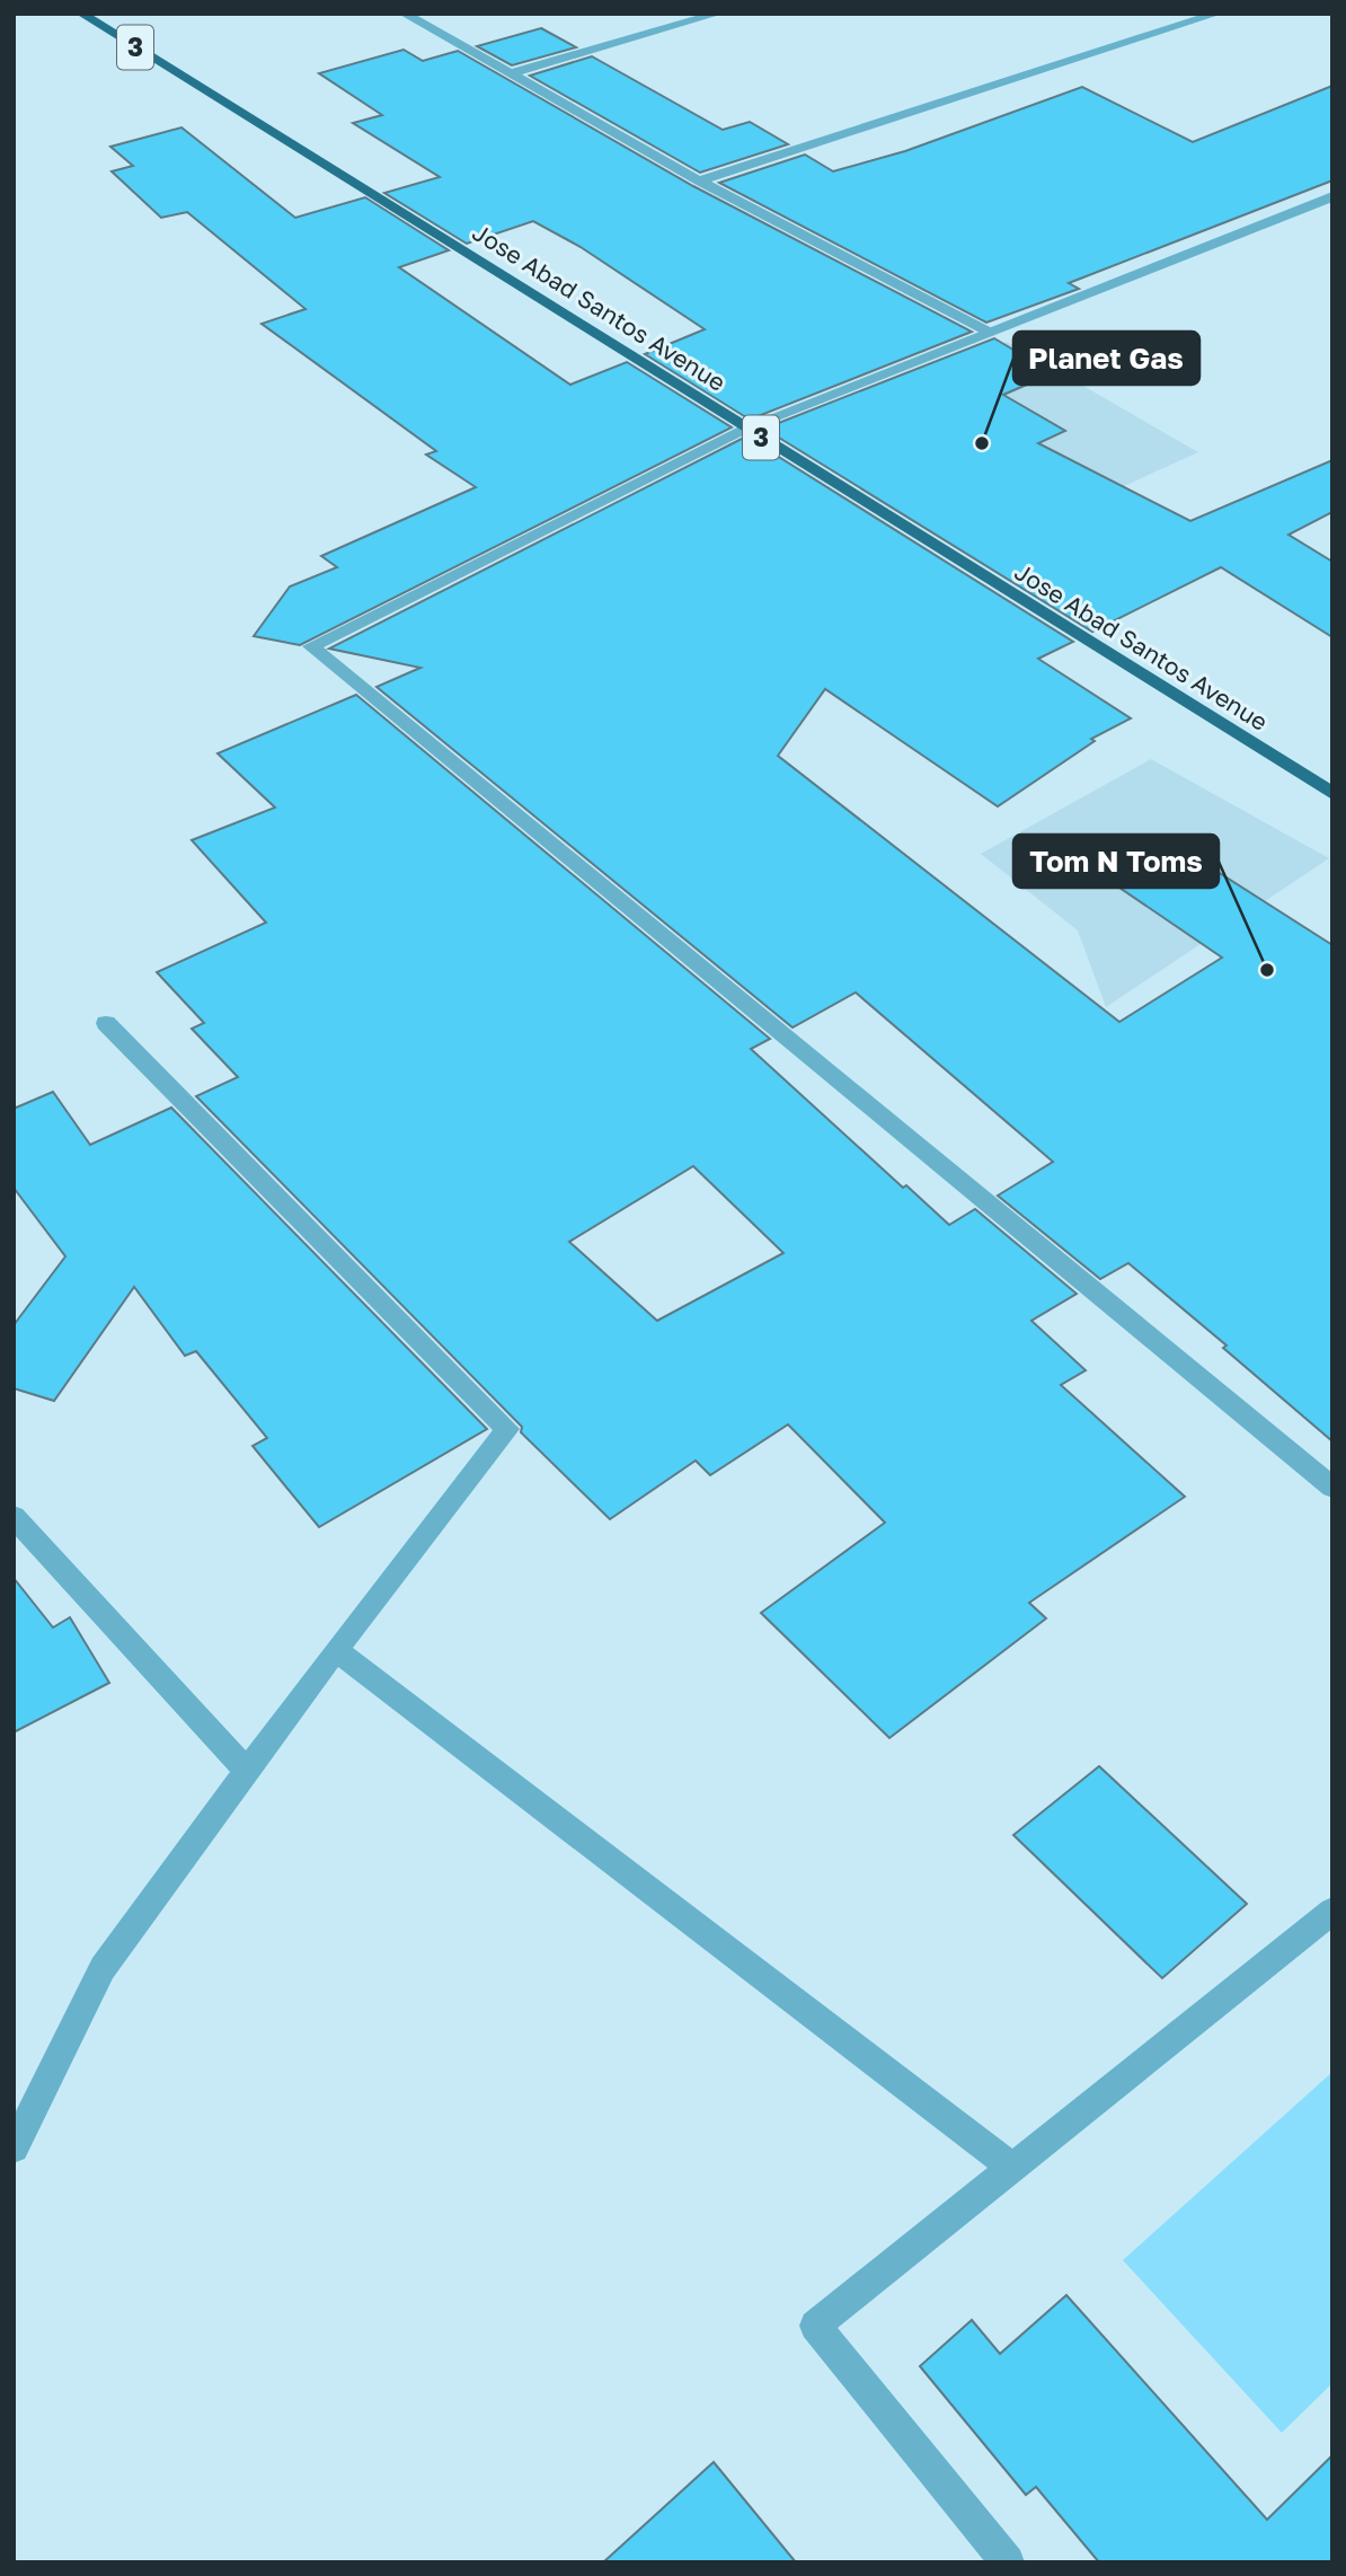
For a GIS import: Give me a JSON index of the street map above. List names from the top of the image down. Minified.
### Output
{"streets":{"highway":["3","Jose Abad Santos Avenue"]},"places":["Planet Gas","Tom N Toms"]}
